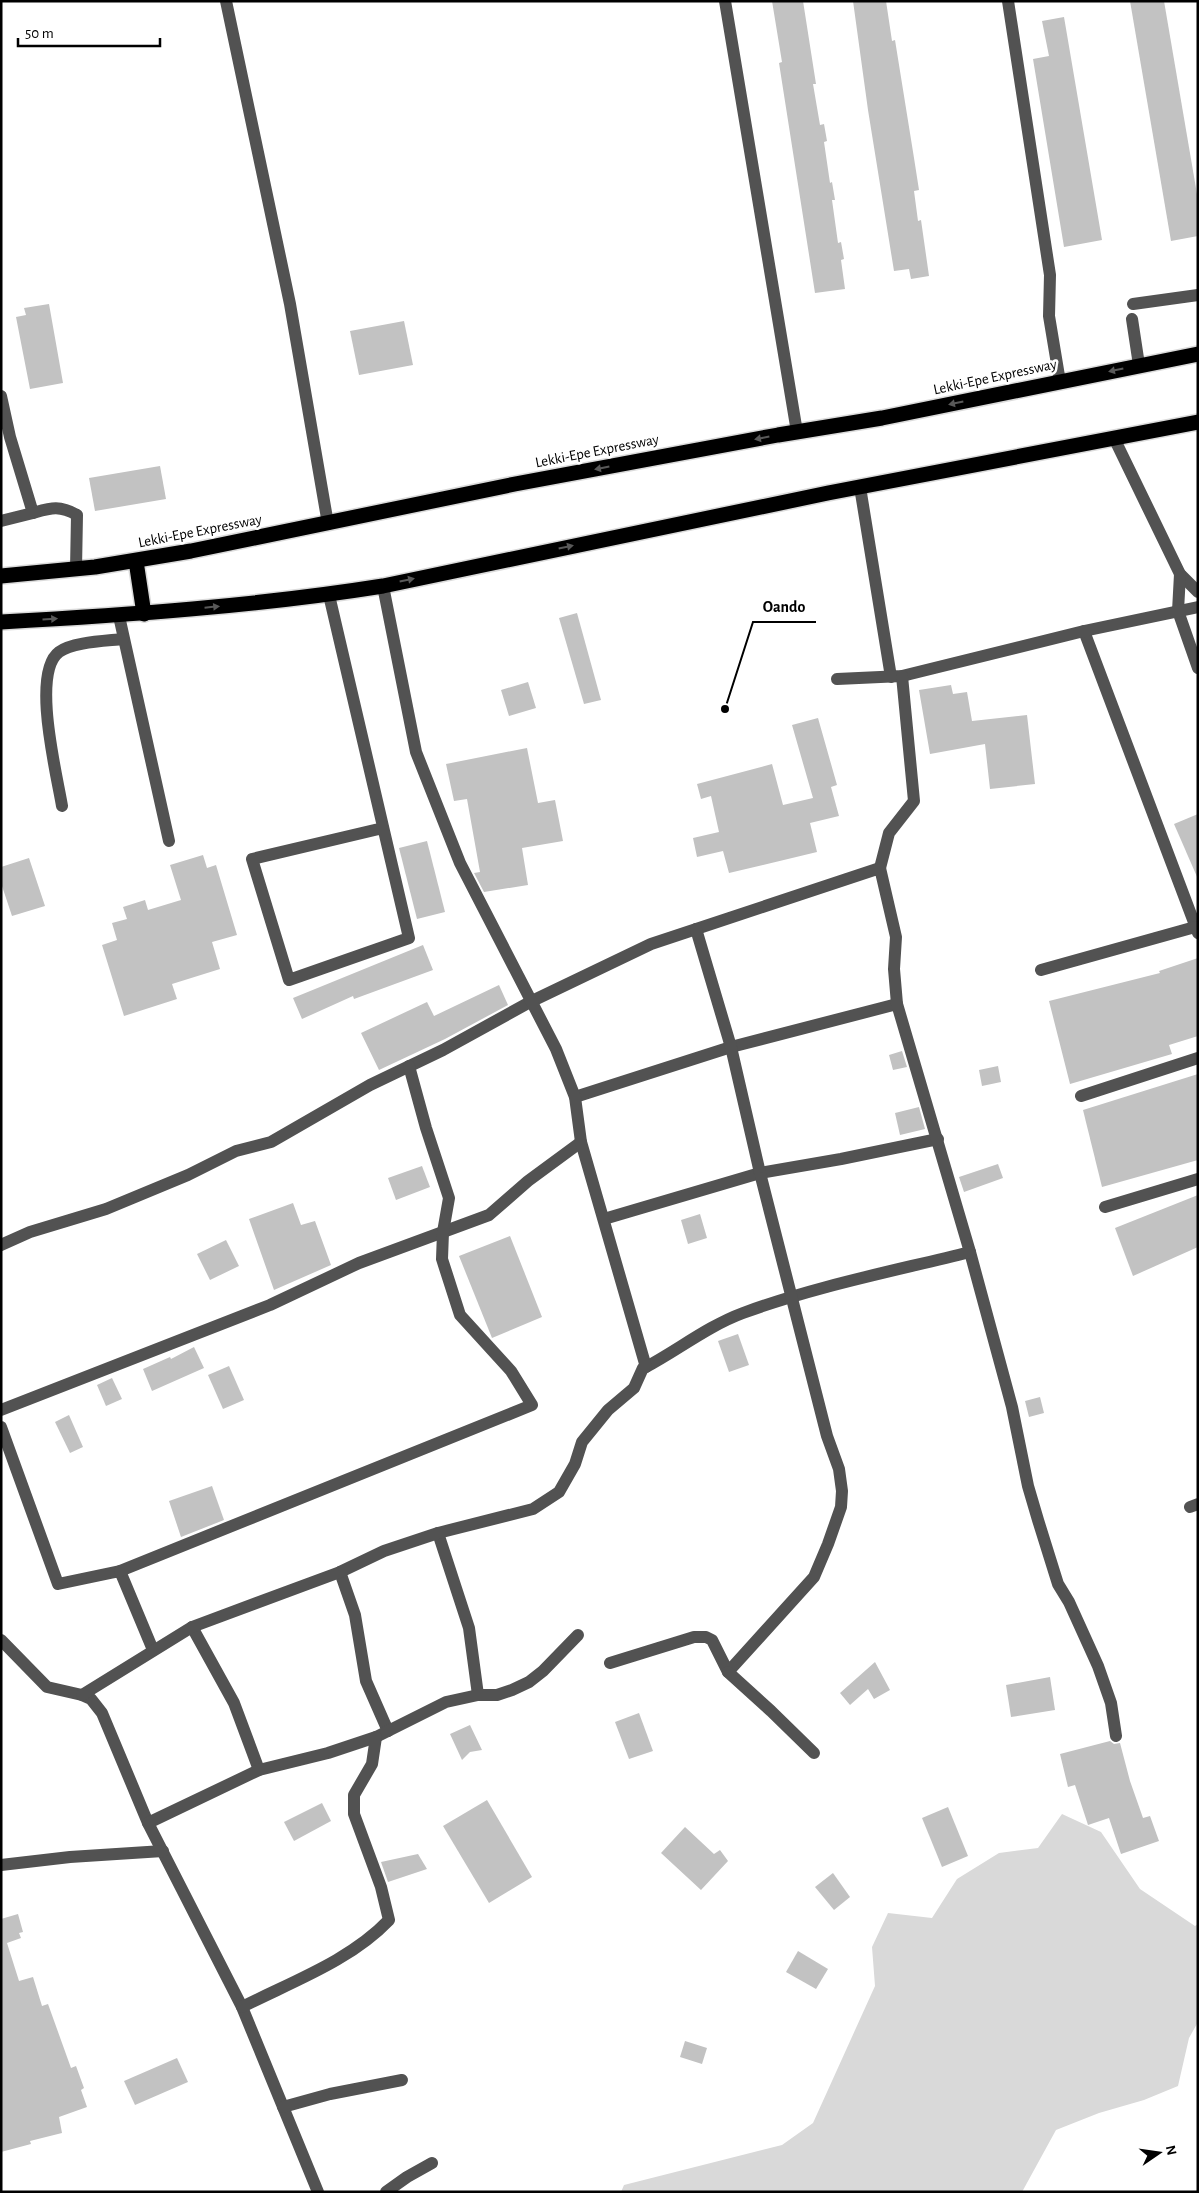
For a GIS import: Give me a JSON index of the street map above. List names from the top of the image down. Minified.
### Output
{"streets":{"highway":["Lekki-Epe Expressway"]},"places":["Oando"],"scale_bar":"50 m","north":"right"}
